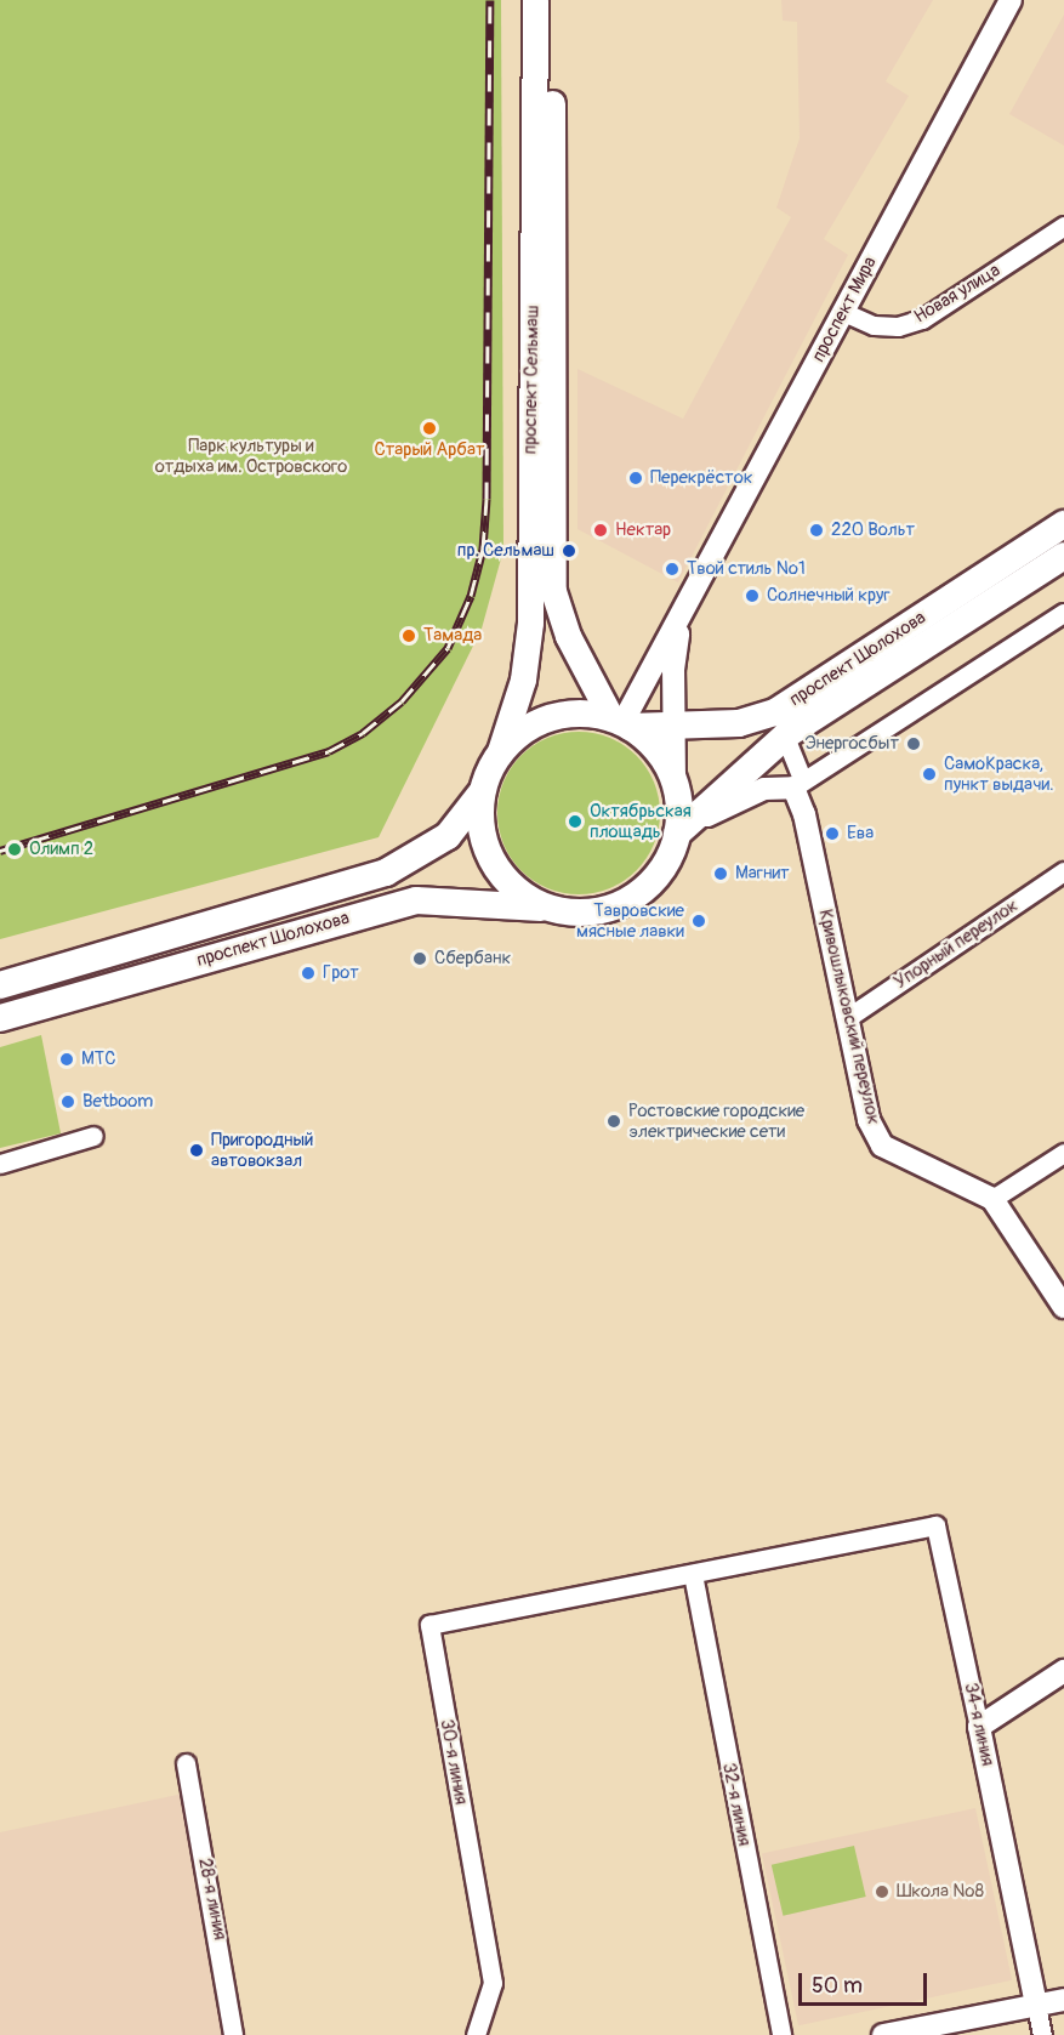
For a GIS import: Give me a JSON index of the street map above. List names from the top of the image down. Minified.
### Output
{"streets":{"main road":["проспект Сельмаш","проспект Шолохова"],"street":["Новая улица","проспект Мира","Упорный переулок","Кривошлыковский переулок","34-я линия","30-я линия","32-я линия","28-я линия"]},"crossings":[["Новая улица","проспект Мира"],["проспект Мира","проспект Сельмаш"],["проспект Мира","проспект Шолохова"],["проспект Сельмаш","проспект Шолохова"],["Упорный переулок","Кривошлыковский переулок"],["34-я линия","30-я линия"],["34-я линия","32-я линия"],["30-я линия","32-я линия"]],"parks":["Парк культуры и отдыха им. Островского"],"places":["Старый Арбат","Перекрёсток","Нектар","220 Вольт","пр. Сельмаш","Твой стиль №1","Солнечный круг","Тамада","Энергосбыт","СамоКраска, пункт выдачи.","Октябрьская площадь","Ева","Олимп 2","Магнит","Тавровские мясные лавки","Сбербанк","Грот","МТС","Betboom","Ростовские городские электрические сети","Пригородный автовокзал","Школа №8"],"scale_bar":"50 m"}
